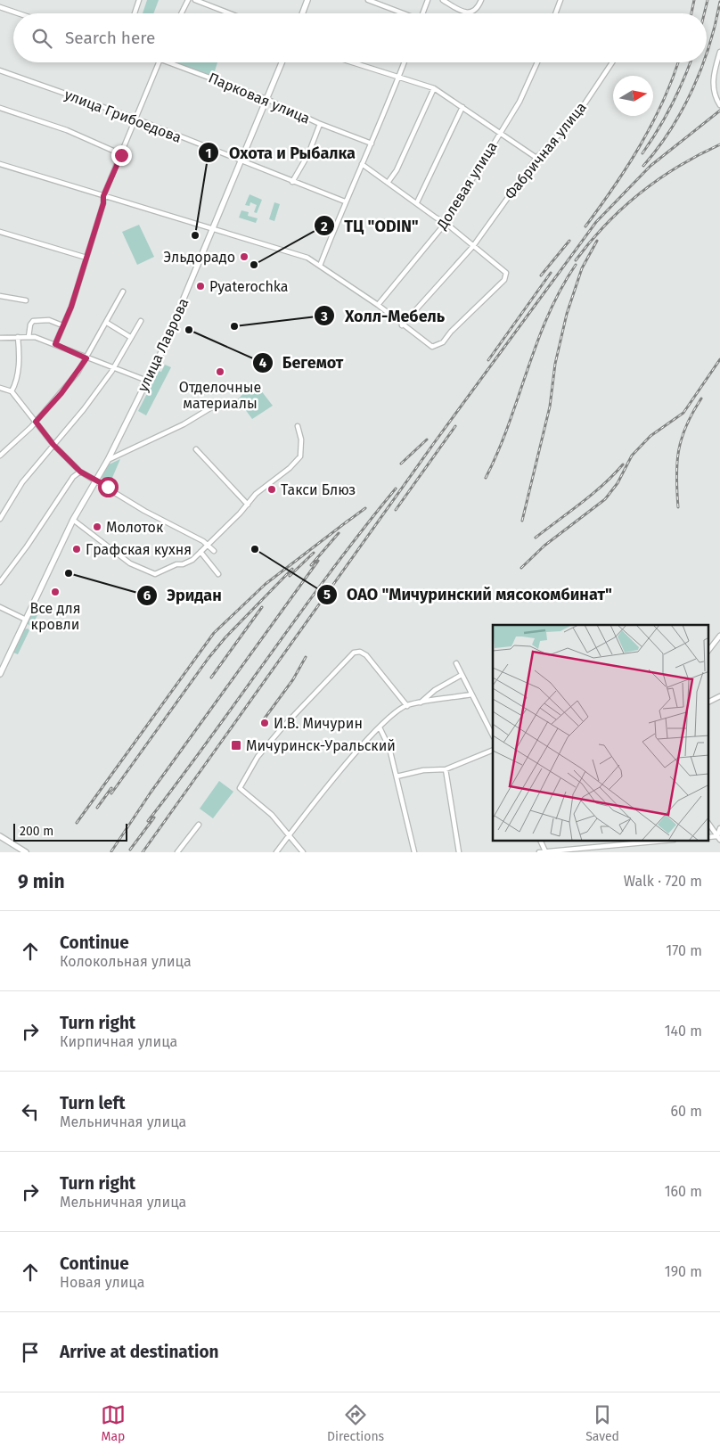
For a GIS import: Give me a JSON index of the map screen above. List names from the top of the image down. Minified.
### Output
{"streets":{"main road":["улица Лаврова"],"street":["Парковая улица","улица Грибоедова","Фабричная улица","Долевая улица"]},"crossings":[["Парковая улица","улица Лаврова"],["улица Грибоедова","улица Лаврова"]],"places":{"other":["Охота и Рыбалка","Эльдорадо","ТЦ \"ODIN\"","Pyaterochka","Холл-Мебель","Бегемот","Отделочные материалы","Такси Блюз","Молоток","Графская кухня","ОАО \"Мичуринский мясокомбинат\"","Эридан","Все для кровли","И.В. Мичурин"],"transit":["Мичуринск-Уральский"]},"scale_bar":"200 m","north":"right","page":{"search":"Search here","scale":"200 m","heading":["9 min","Walk · 720 m"],"list":[["Continue","Колокольная улица","170 m"],["Turn right","Кирпичная улица","140 m"],["Turn left","Мельничная улица","60 m"],["Turn right","Мельничная улица","160 m"],["Continue","Новая улица","190 m"],"Arrive at destination"],"nav":["Map","Directions","Saved"]}}
